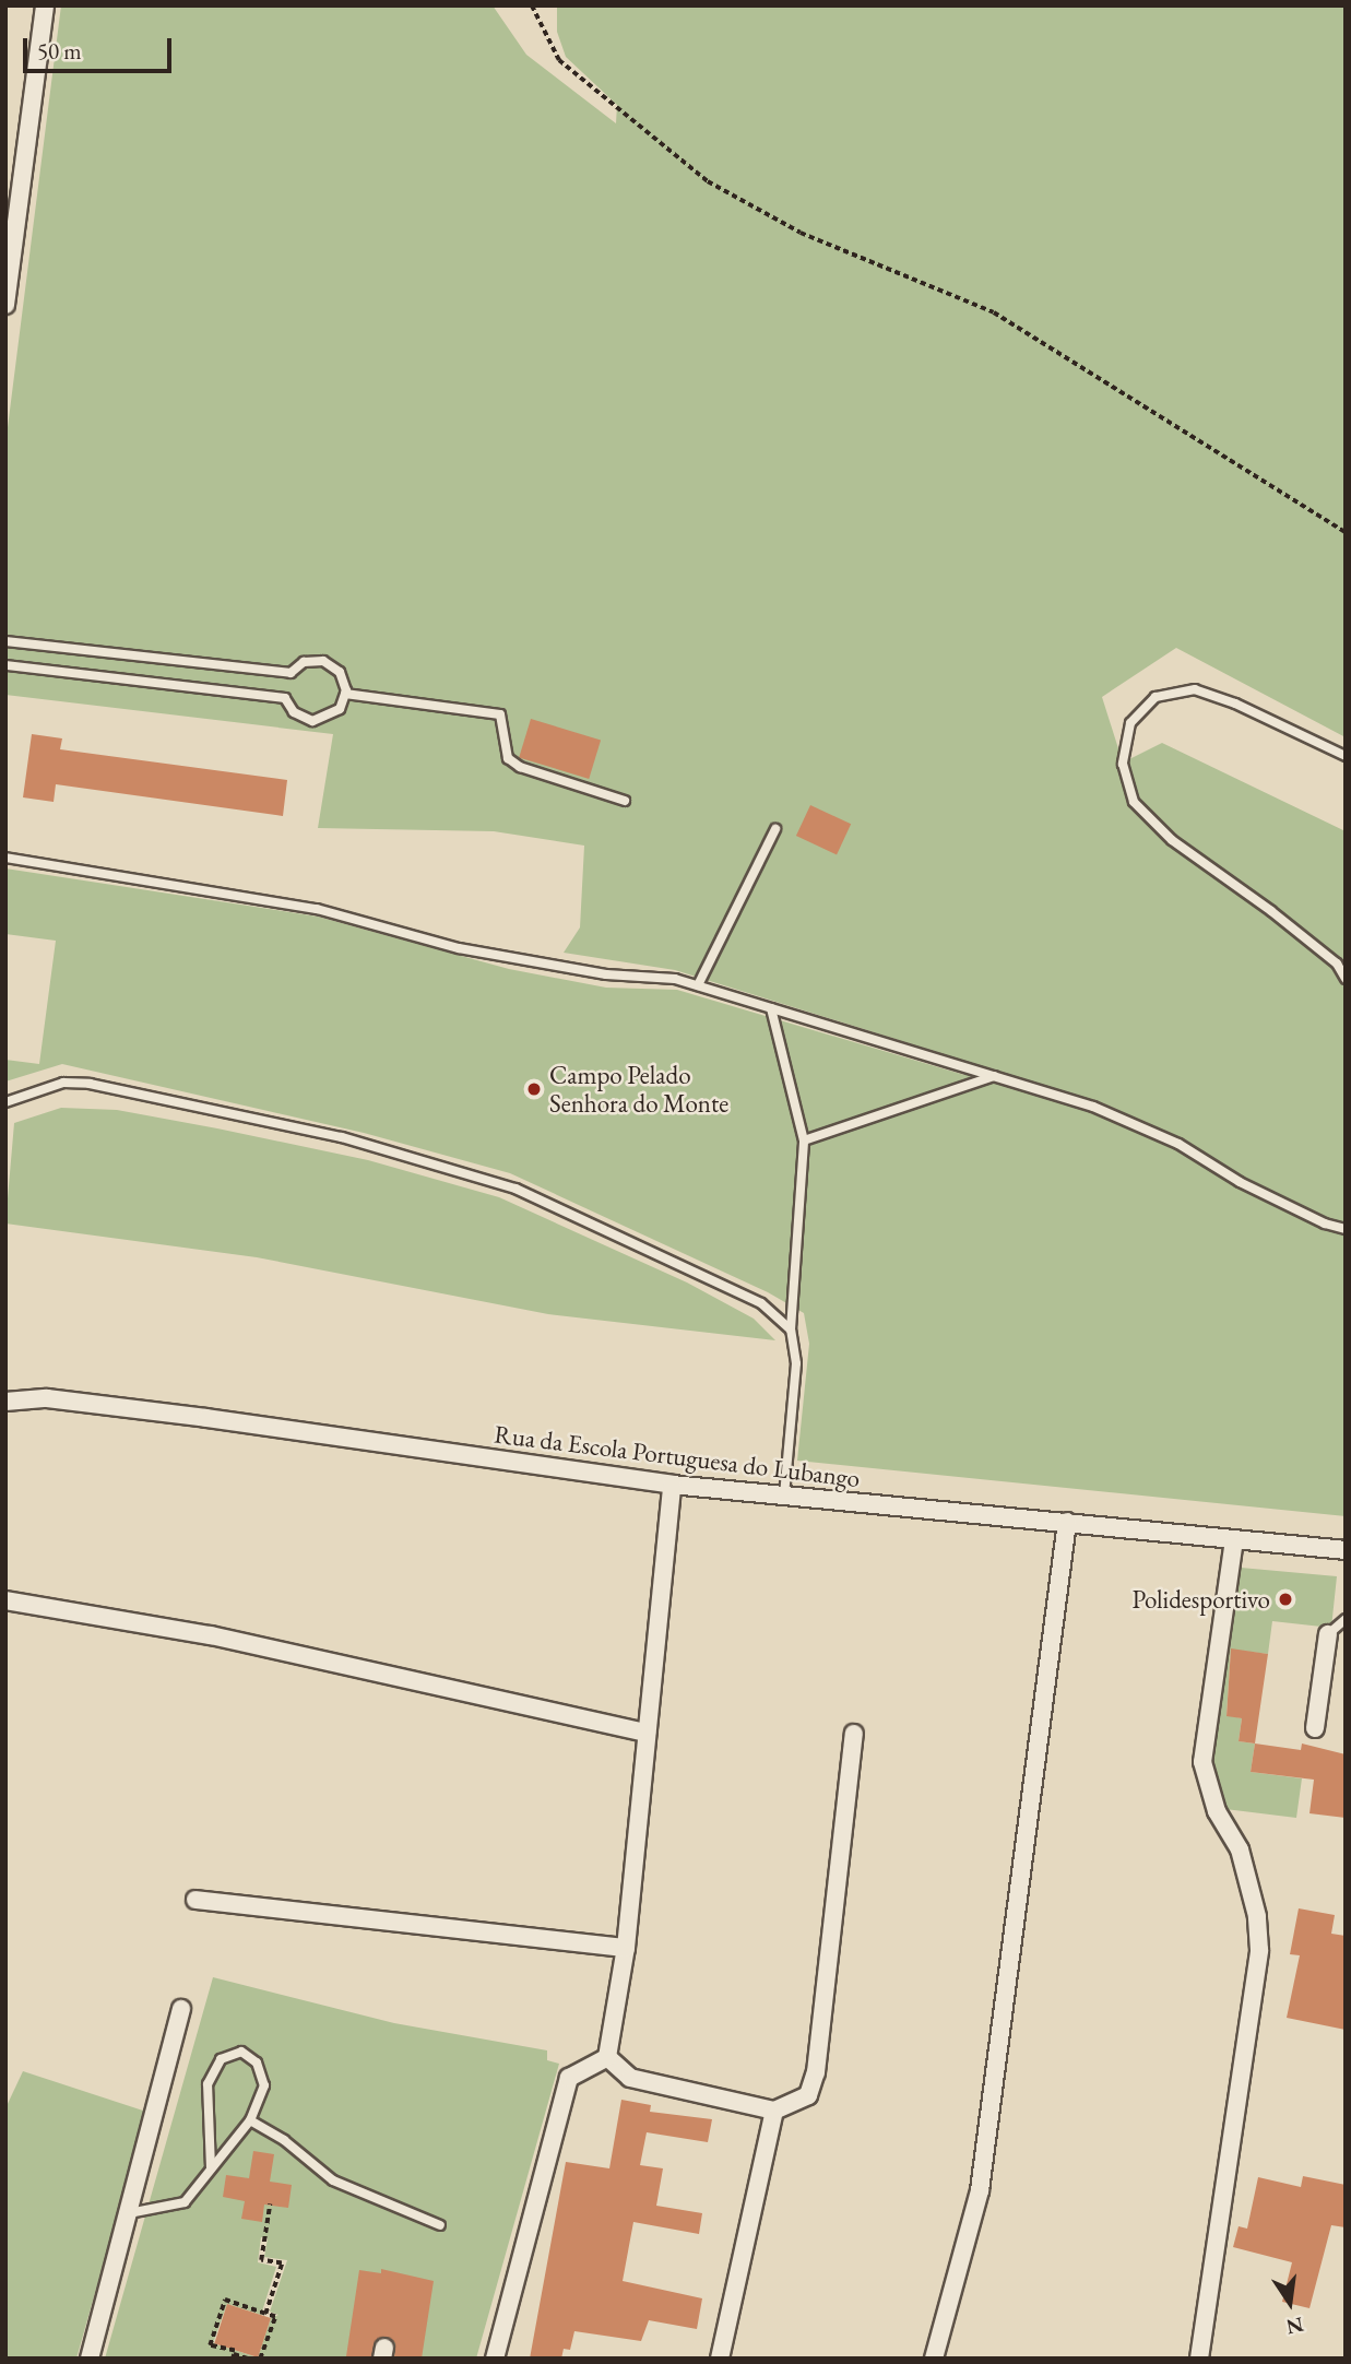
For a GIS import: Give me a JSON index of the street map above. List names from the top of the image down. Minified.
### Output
{"streets":{"street":["Rua da Escola Portuguesa do Lubango"]},"places":["Campo Pelado Senhora do Monte","Polidesportivo"],"scale_bar":"50 m","north":"bottom"}
